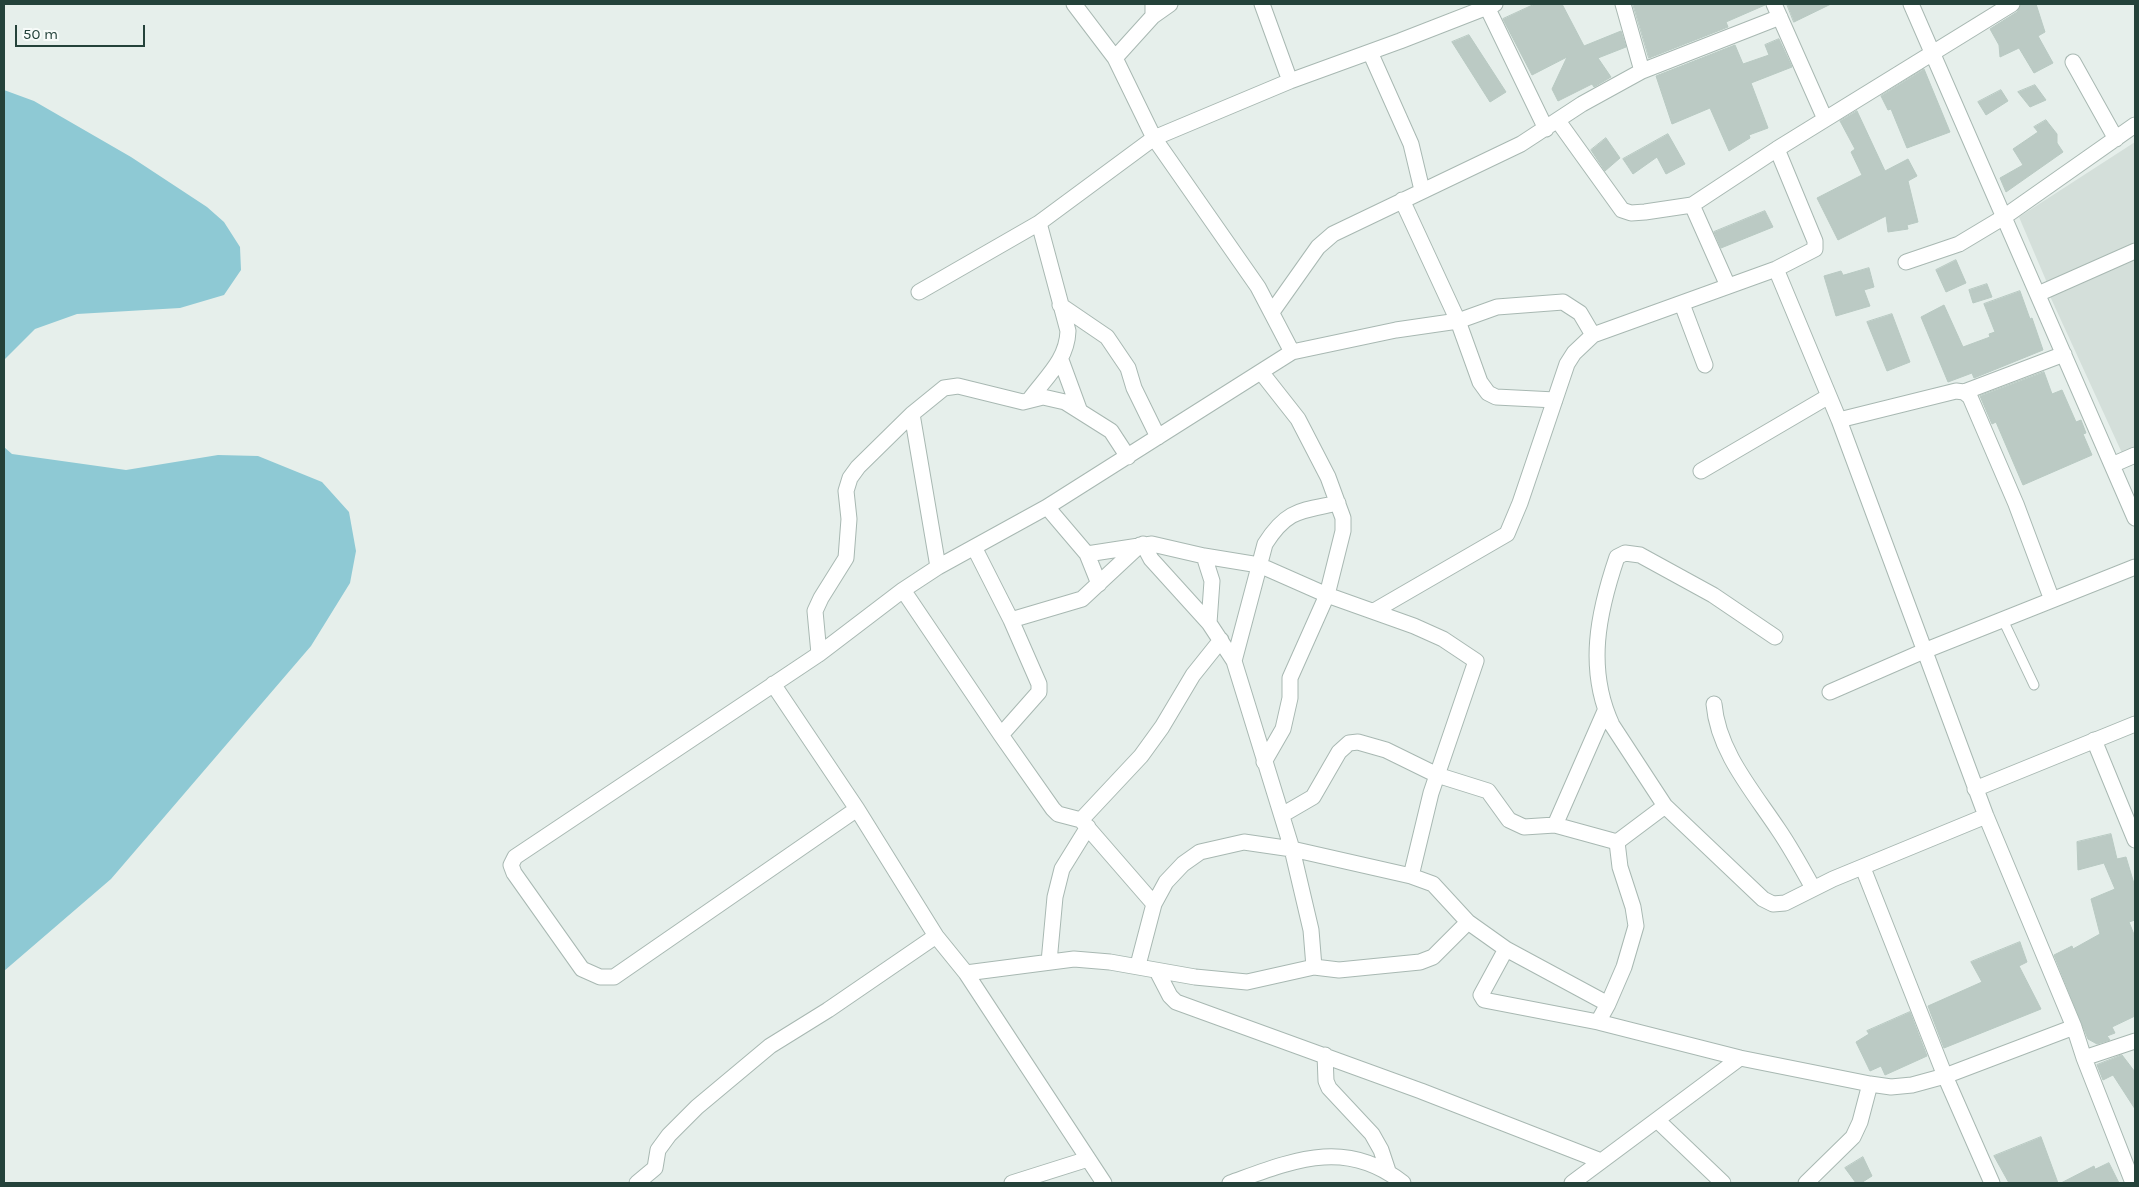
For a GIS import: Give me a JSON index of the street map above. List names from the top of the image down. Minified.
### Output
{"scale_bar":"50 m"}
